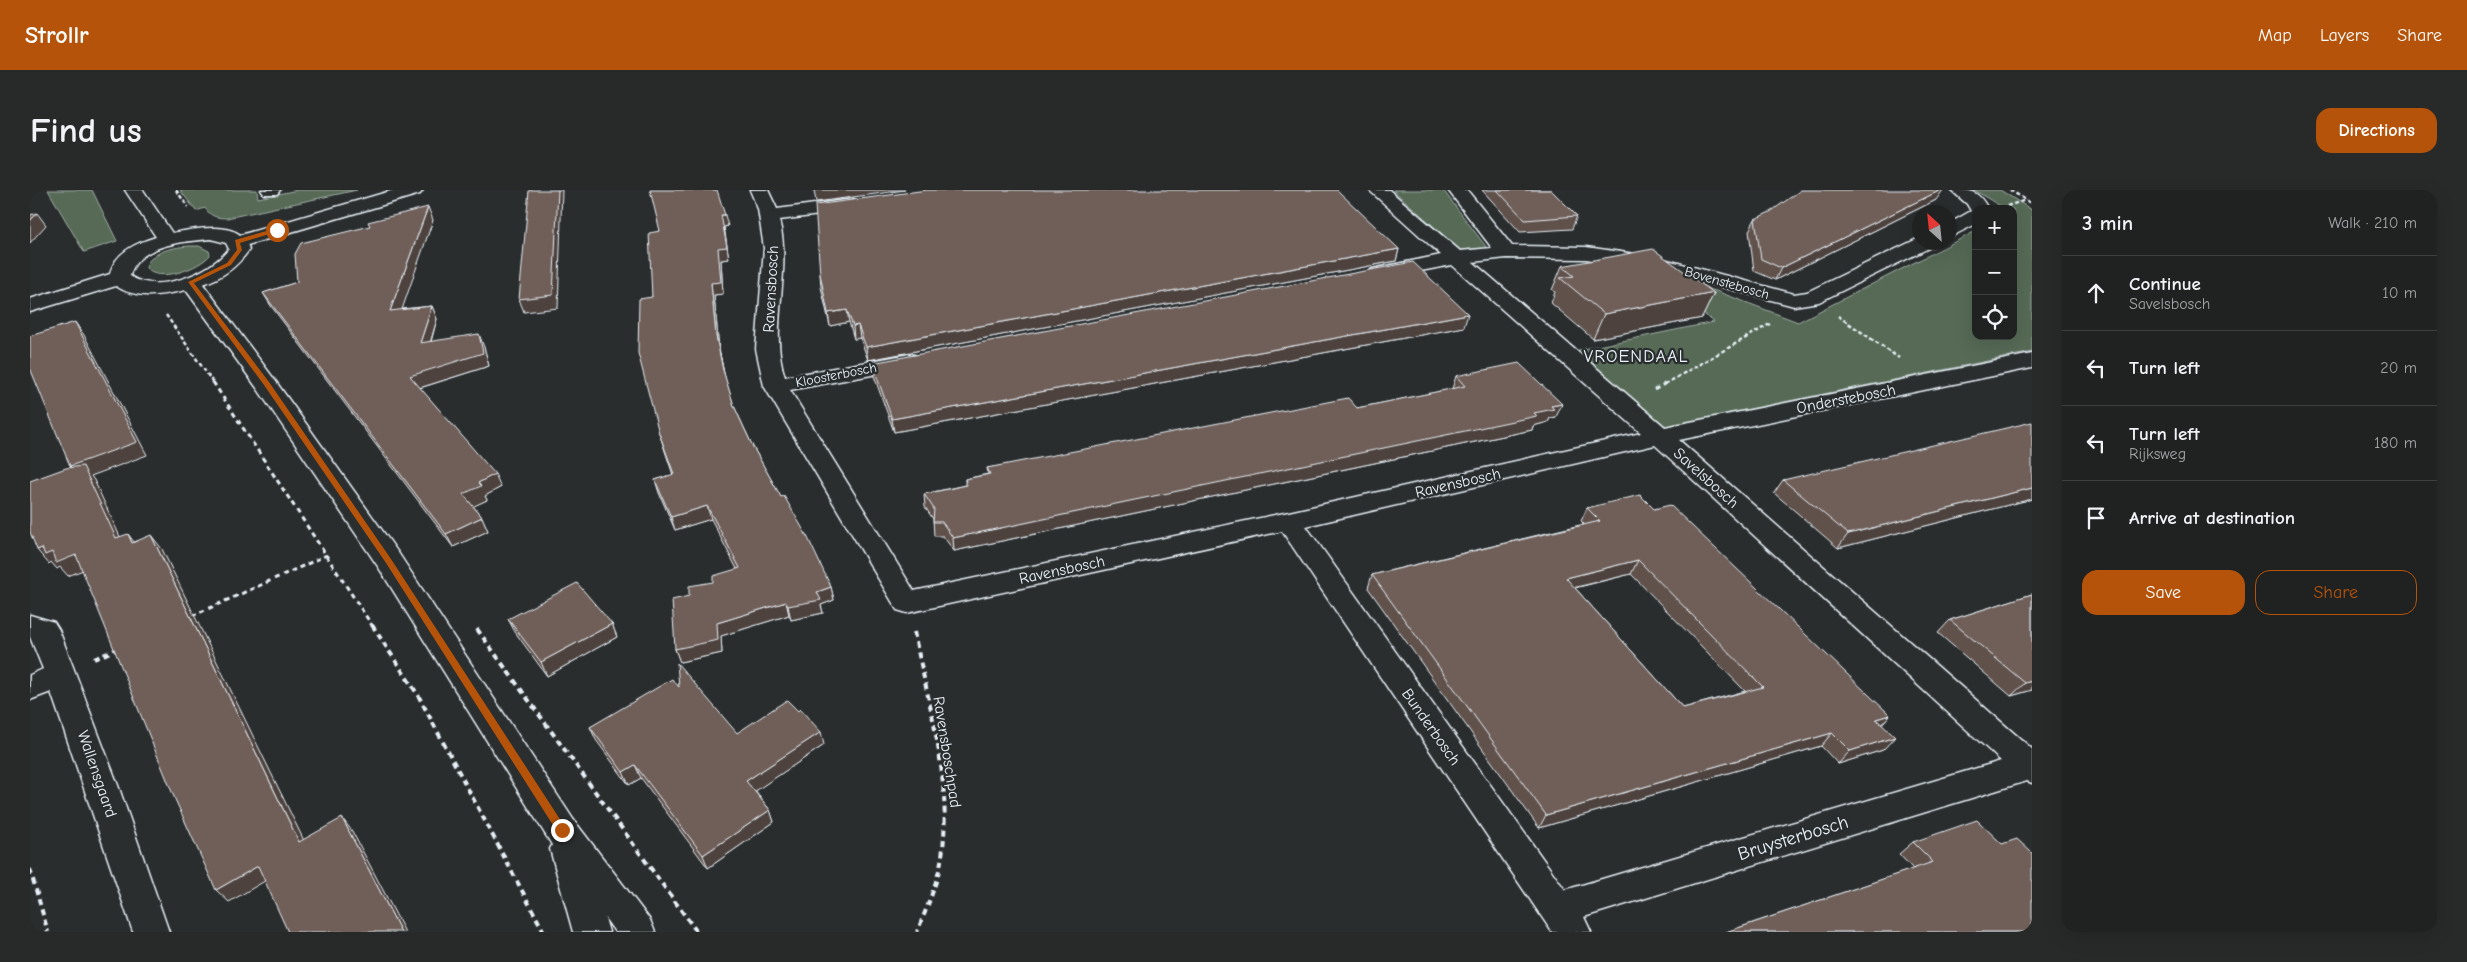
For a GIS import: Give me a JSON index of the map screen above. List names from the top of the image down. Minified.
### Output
{"streets":{"street":["Bovenstebosch","Ravensbosch","Kloosterbosch","Onderstebosch","Savelsbosch","Bunderbosch","Wallensgaard","Bruysterbosch"],"path":["Ravensboschpad"]},"crossings":[["Bovenstebosch","Savelsbosch"],["Ravensbosch","Kloosterbosch"],["Ravensbosch","Onderstebosch"],["Ravensbosch","Savelsbosch"],["Ravensbosch","Bunderbosch"],["Ravensbosch","Ravensboschpad"],["Onderstebosch","Savelsbosch"],["Savelsbosch","Bruysterbosch"],["Bunderbosch","Bruysterbosch"]],"districts":["VROENDAAL"],"north":"top left","page":{"header":"Strollr","nav":["Map","Layers","Share"],"buttons":["Directions",["Save","Share"]],"title":"Find us","heading":["3 min","Walk · 210 m"],"map_buttons":["+","−"],"list":[["Continue","Savelsbosch","10 m"],["Turn left","20 m"],["Turn left","Rijksweg","180 m"],"Arrive at destination"]}}
